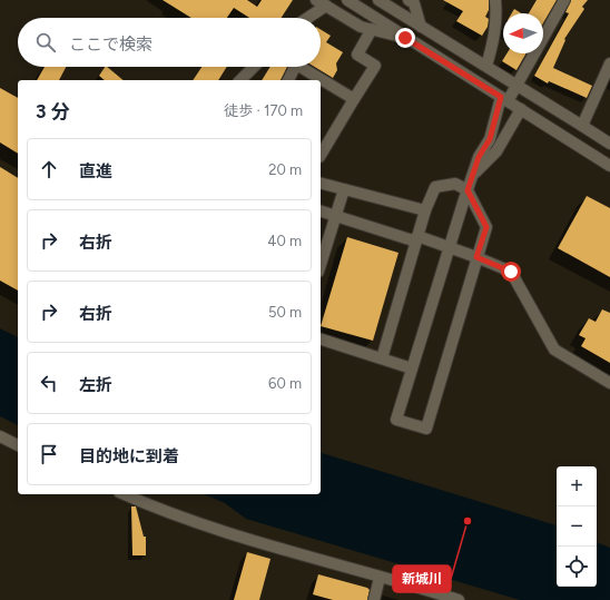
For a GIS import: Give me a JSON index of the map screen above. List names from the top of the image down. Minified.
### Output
{"places":["新城川"],"north":"left","page":{"search":"ここで検索","heading":["3 分","徒歩 · 170 m"],"list":[["直進","20 m"],["右折","40 m"],["右折","50 m"],["左折","60 m"],"目的地に到着"],"map_buttons":["+","−"]}}
